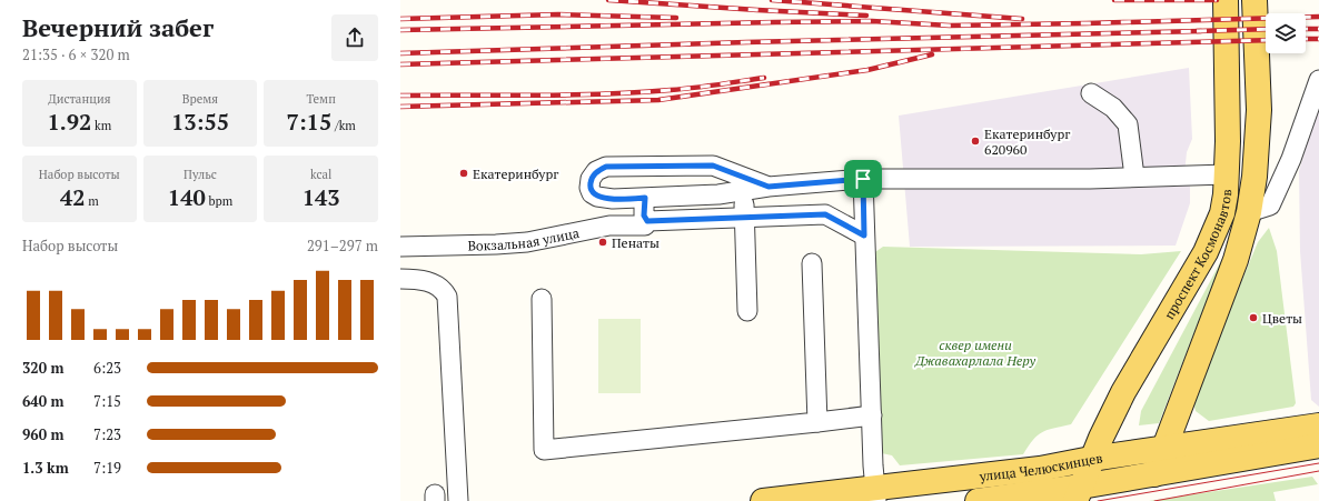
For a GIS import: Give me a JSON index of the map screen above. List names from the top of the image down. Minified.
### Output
{"streets":{"main road":["проспект Космонавтов","улица Челюскинцев"],"street":["Вокзальная улица"]},"crossings":[["проспект Космонавтов","улица Челюскинцев"]],"parks":["сквер имени Джавахарлала Неру"],"places":["Екатеринбург 620960","Екатеринбург","Пенаты","Цветы"],"page":{"heading":["Вечерний забег","21:35 · 6 × 320 m"],"stats":[["Дистанция","1.92 km"],["Время","13:55"],["Темп","7:15 /km"],["Набор высоты","42 m"],["Пульс","140 bpm"],["kcal","143"]],"chart":["Набор высоты","291–297 m"],"list":[{"name":"320 m","note":"6:23"},{"name":"640 m","note":"7:15"},{"name":"960 m","note":"7:23"},{"name":"1.3 km","note":"7:19"}]}}
